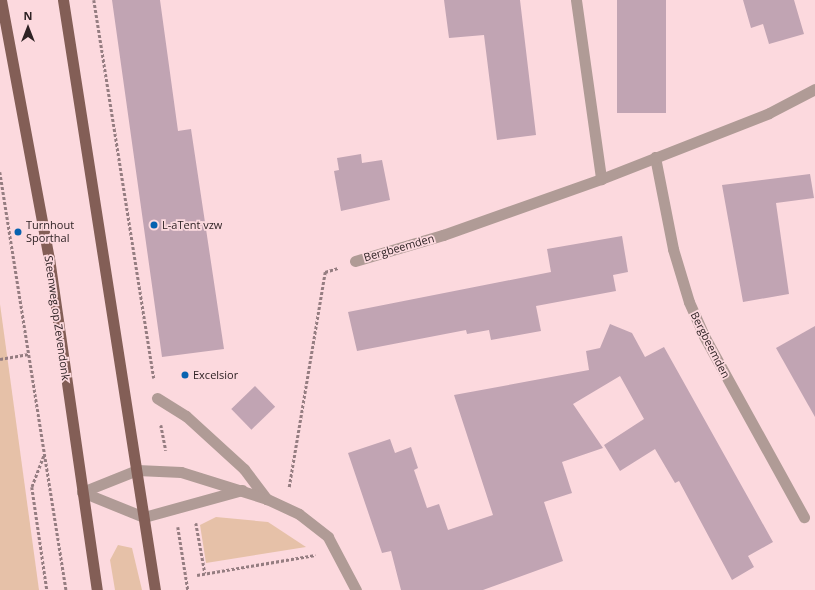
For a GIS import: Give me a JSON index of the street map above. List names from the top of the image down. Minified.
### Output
{"streets":{"main road":["Steenweg op Zevendonk"],"street":["Bergbeemden"]},"places":["L-aTent vzw","Turnhout Sporthal","Excelsior"],"north":"top"}
